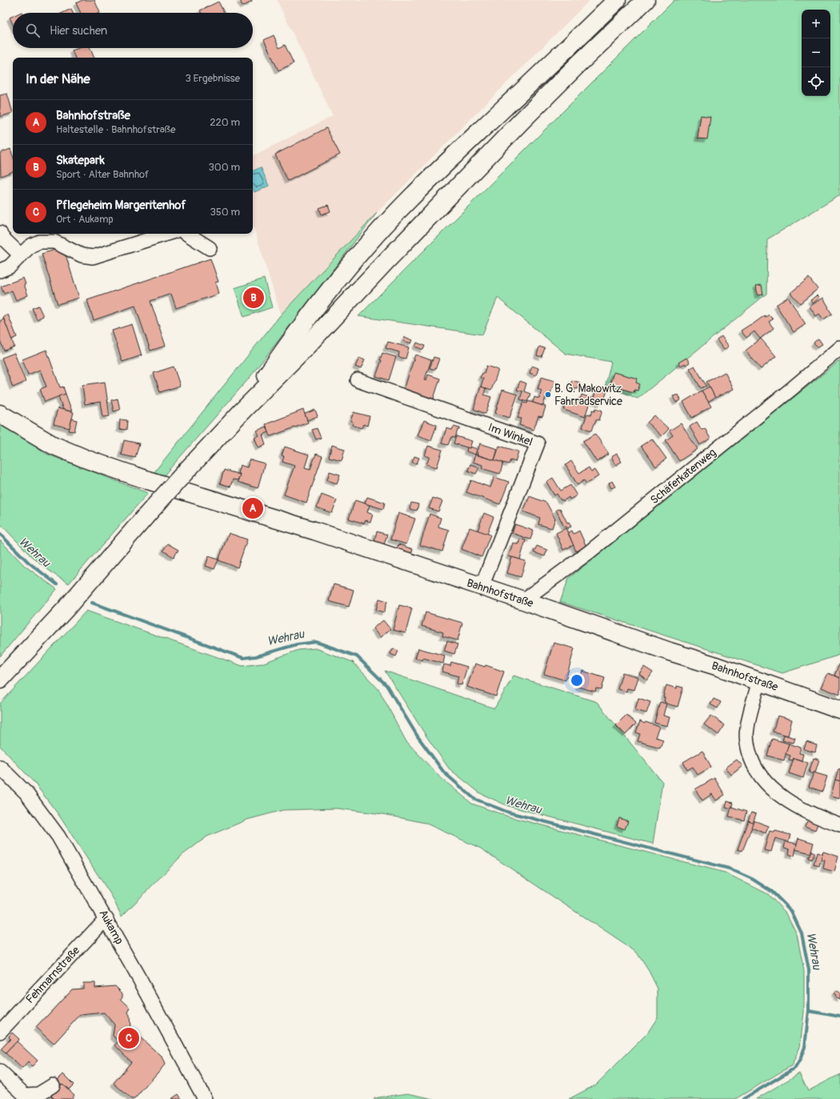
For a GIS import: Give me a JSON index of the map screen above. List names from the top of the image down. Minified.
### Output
{"streets":{"main road":["Bahnhofstraße"],"street":["Im Winkel","Schäferkatenweg","Aukamp","Fehmarnstraße"]},"crossings":[["Im Winkel","Bahnhofstraße"],["Schäferkatenweg","Bahnhofstraße"],["Aukamp","Fehmarnstraße"]],"water":["Wehrau"],"places":["B. G. Makowitz Fahrradservice"],"page":{"map_buttons":["+","−"],"search":"Hier suchen","heading":["In der Nähe","3 Ergebnisse"],"list":[{"mark":"A","name":"Bahnhofstraße","note":"Haltestelle · Bahnhofstraße","value":"220 m"},{"mark":"B","name":"Skatepark","note":"Sport · Alter Bahnhof","value":"300 m"},{"mark":"C","name":"Pflegeheim Margeritenhof","note":"Ort · Aukamp","value":"350 m"}],"pins":["B","A","C"]}}
